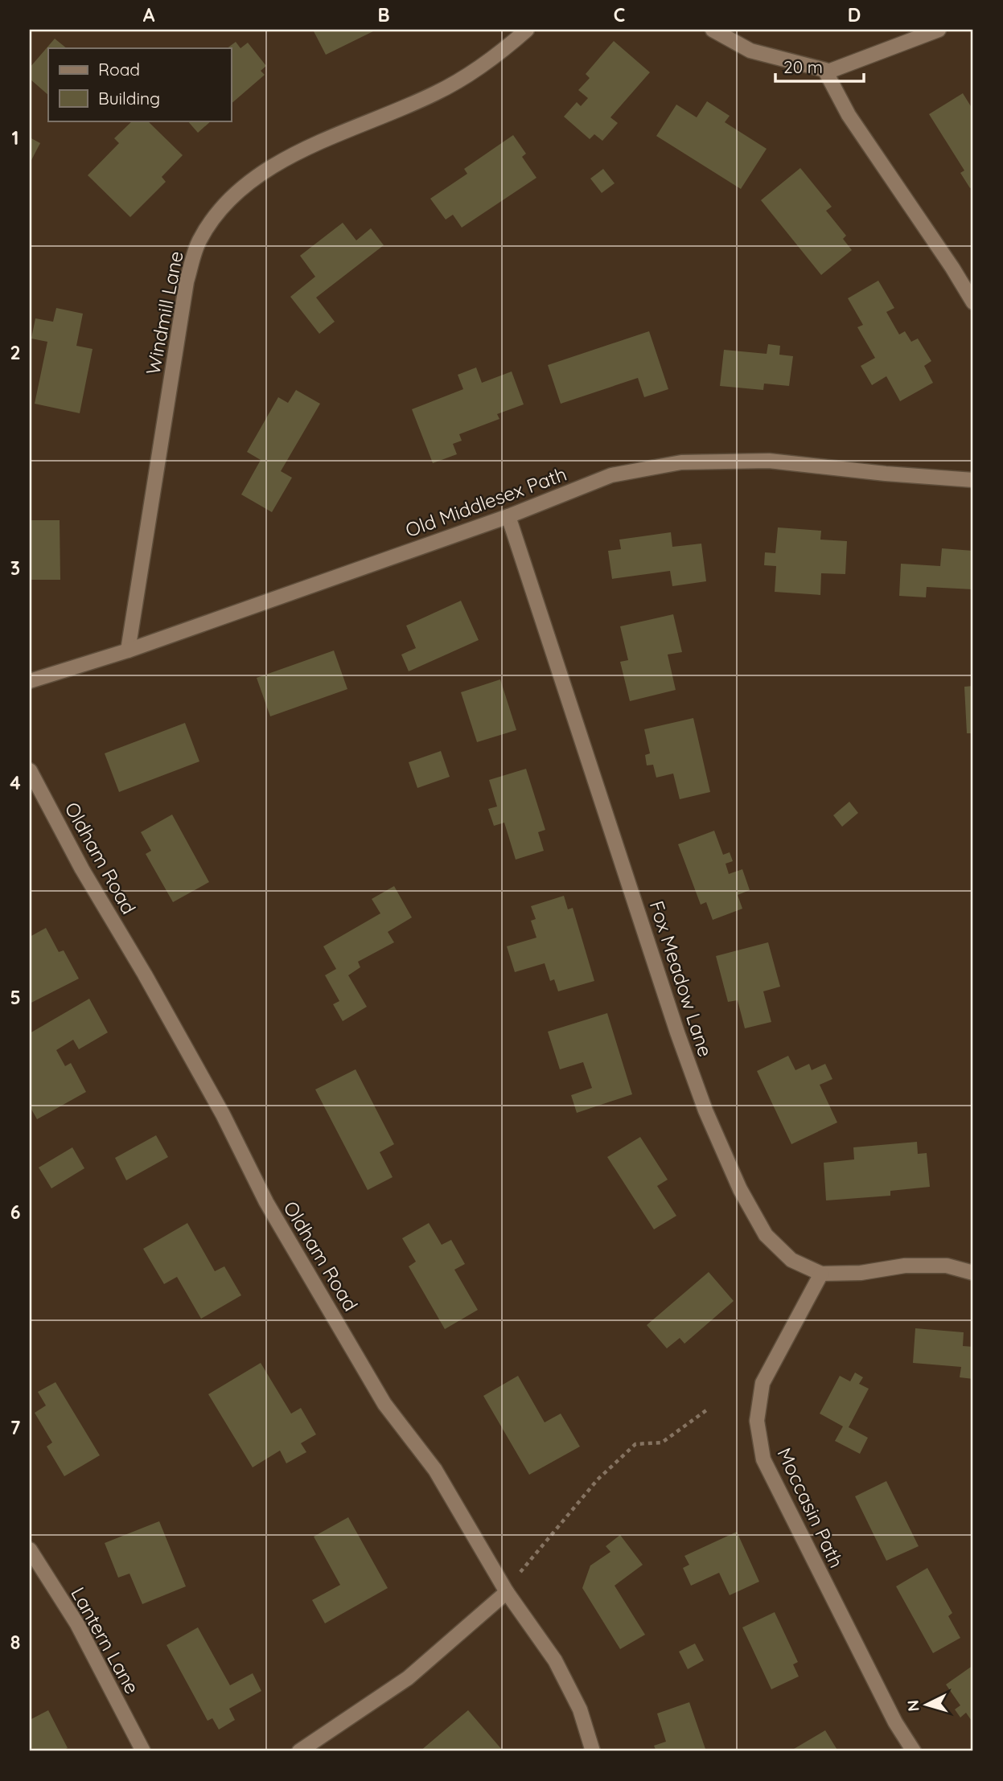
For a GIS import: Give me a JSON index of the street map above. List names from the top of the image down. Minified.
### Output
{"streets":{"street":["Windmill Lane","Old Middlesex Path","Oldham Road","Fox Meadow Lane","Moccasin Path","Lantern Lane"]},"crossings":[["Windmill Lane","Old Middlesex Path"],["Old Middlesex Path","Fox Meadow Lane"],["Fox Meadow Lane","Moccasin Path"]],"legend":["Road","Building"],"scale_bar":"20 m","north":"left","grid":{"columns":["A","B","C","D"],"rows":["1","2","3","4","5","6","7","8"]}}
